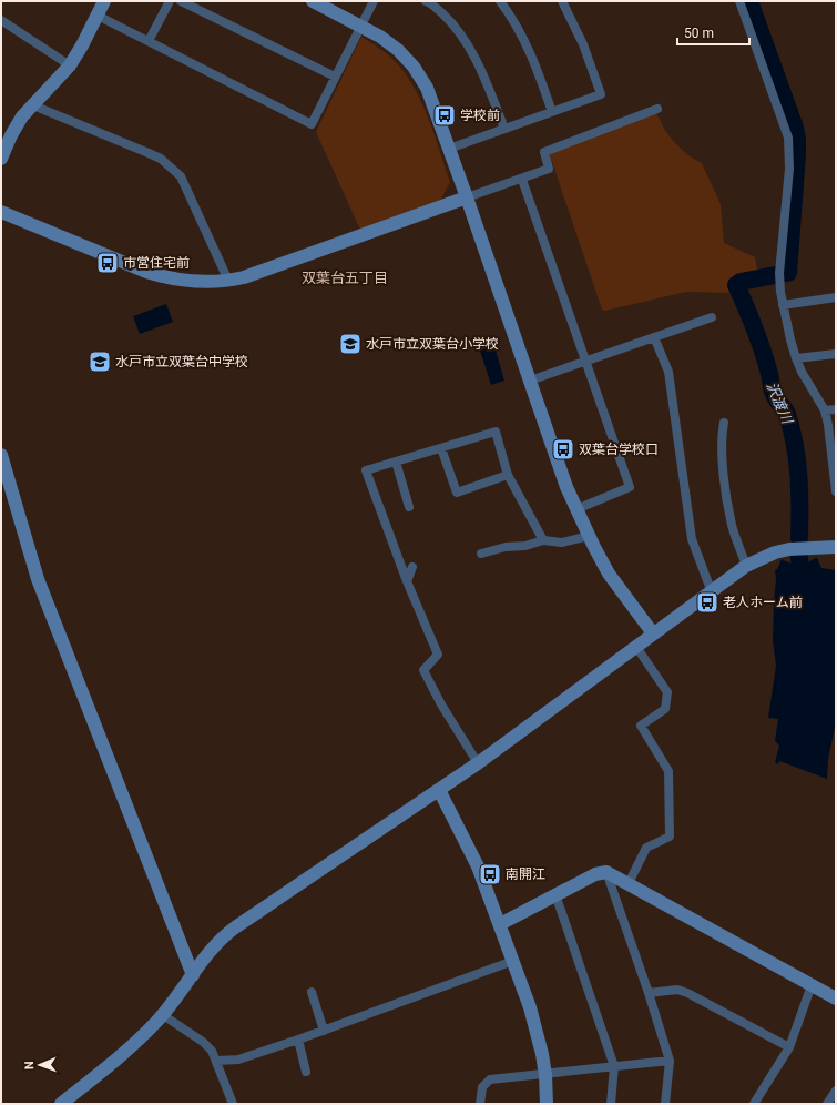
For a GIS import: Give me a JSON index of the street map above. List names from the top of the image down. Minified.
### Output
{"districts":["双葉台五丁目"],"water":["沢渡川"],"places":{"bus stop":["学校前","市営住宅前","双葉台学校口","老人ホーム前","南開江"],"school or university":["水戸市立双葉台小学校","水戸市立双葉台中学校"]},"scale_bar":"50 m","north":"left"}
